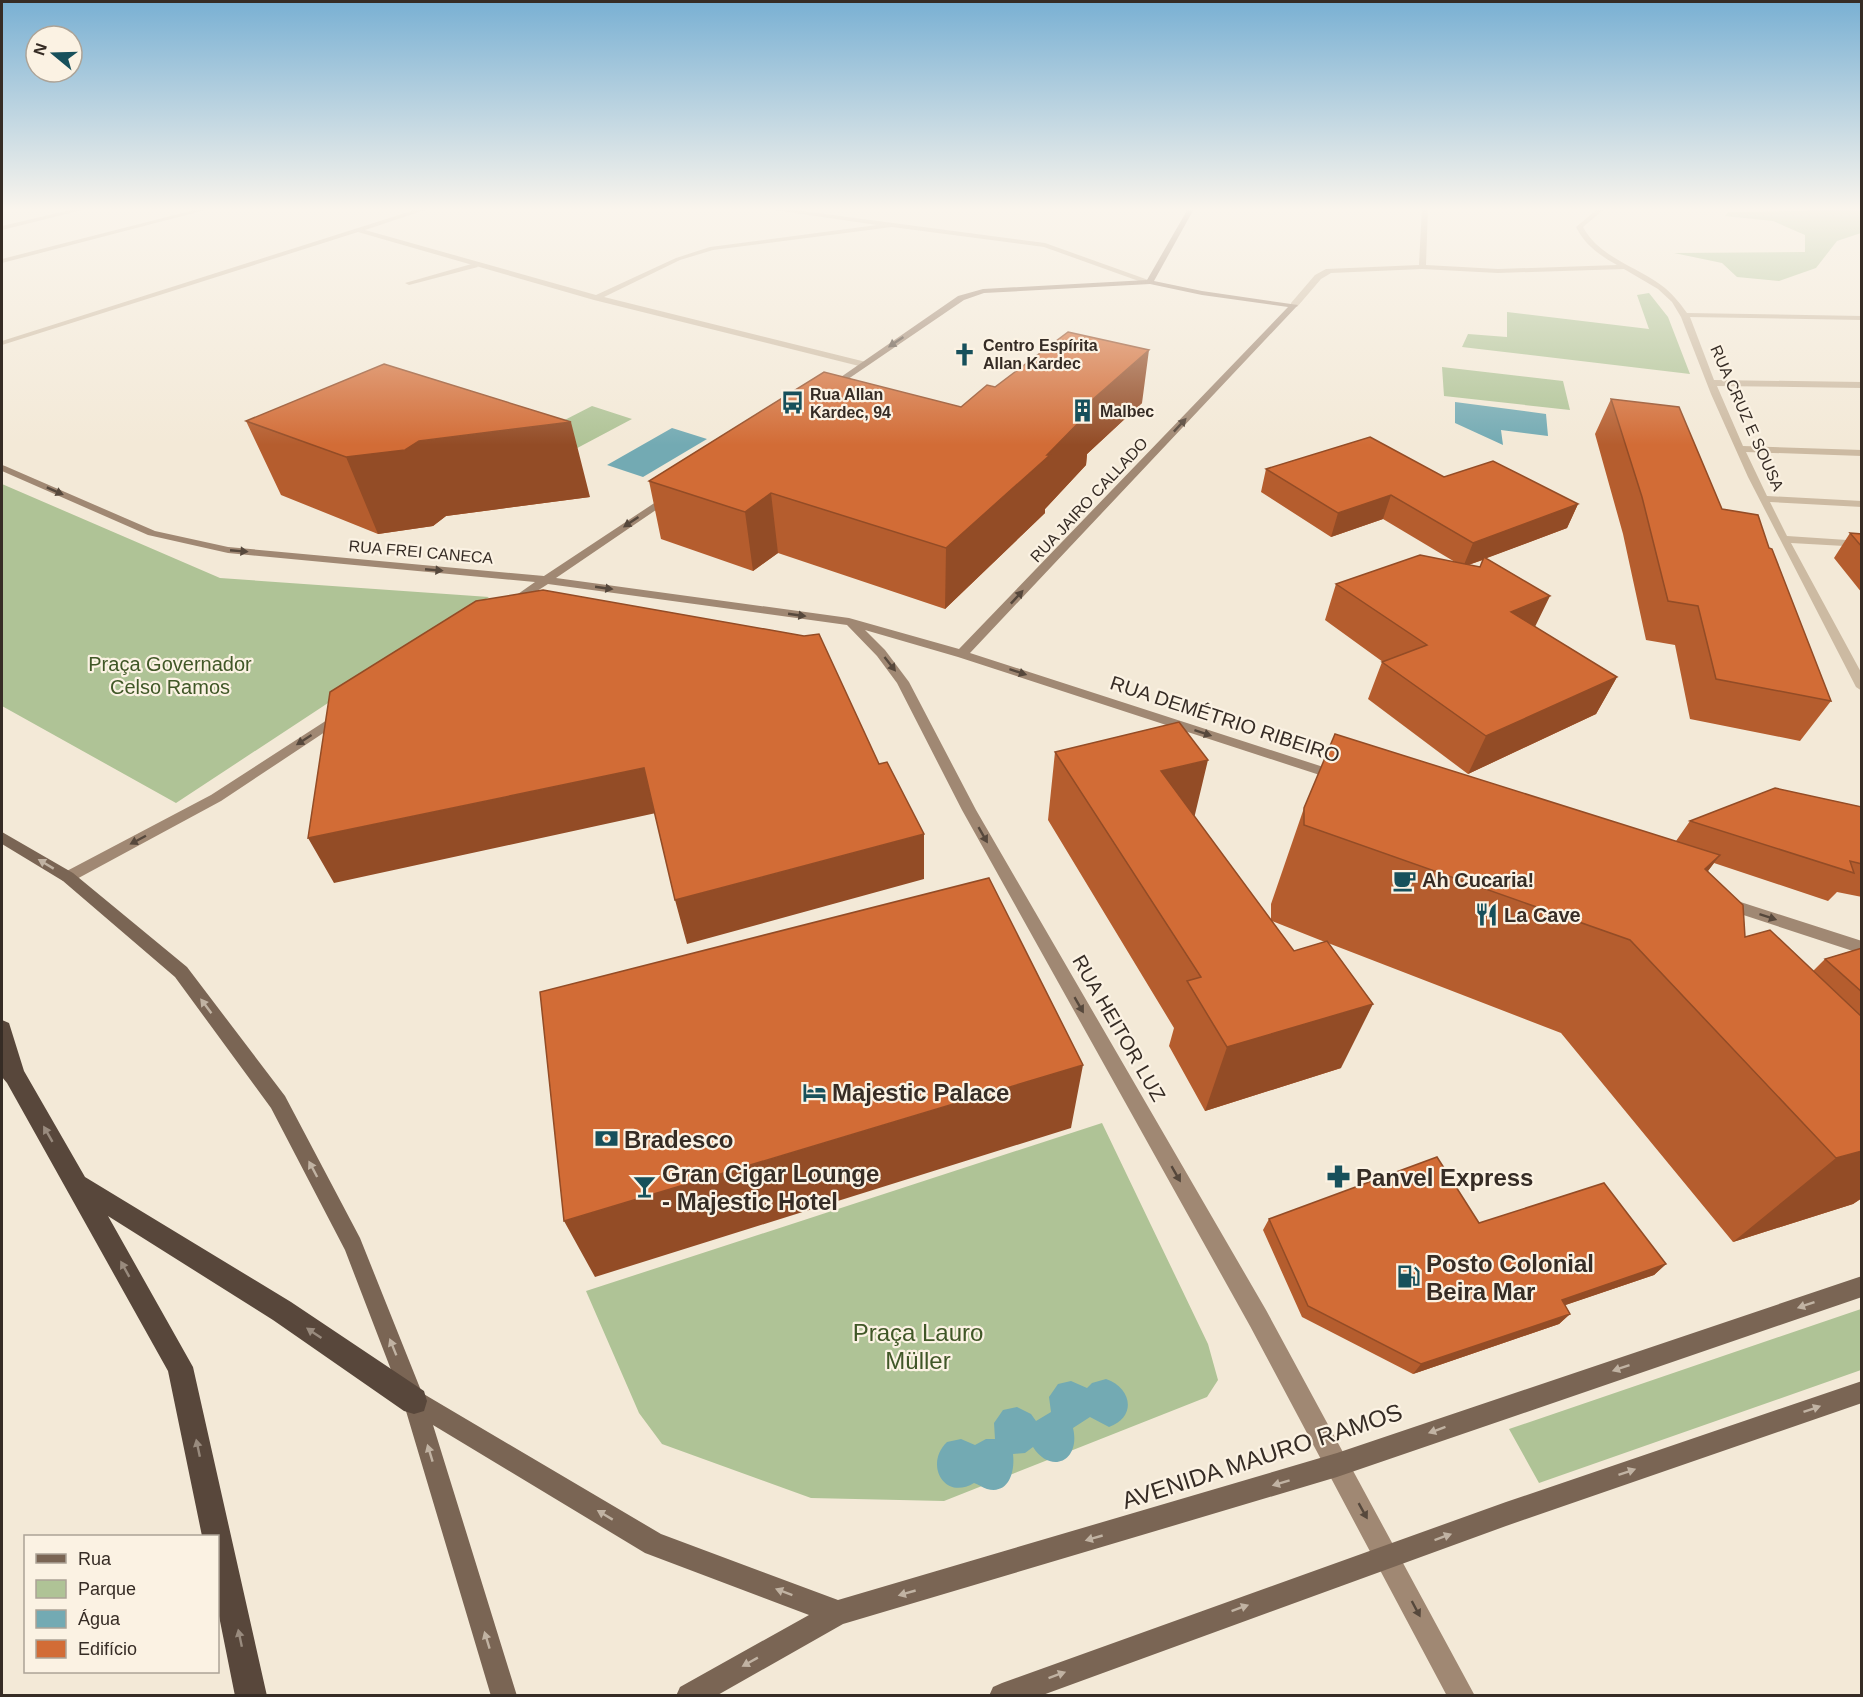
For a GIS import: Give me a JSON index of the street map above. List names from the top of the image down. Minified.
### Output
{"streets":{"main road":["AVENIDA MAURO RAMOS"],"street":["RUA CRUZ E SOUSA","RUA JAIRO CALLADO","RUA FREI CANECA","RUA DEMÉTRIO RIBEIRO","RUA HEITOR LUZ"]},"crossings":[["RUA JAIRO CALLADO","RUA DEMÉTRIO RIBEIRO"],["RUA FREI CANECA","RUA DEMÉTRIO RIBEIRO"],["RUA FREI CANECA","RUA HEITOR LUZ"],["RUA DEMÉTRIO RIBEIRO","RUA HEITOR LUZ"],["RUA HEITOR LUZ","AVENIDA MAURO RAMOS"]],"one_way":["RUA JAIRO CALLADO","RUA FREI CANECA","RUA DEMÉTRIO RIBEIRO","RUA HEITOR LUZ"],"parks":["Praça Governador Celso Ramos","Praça Lauro Müller"],"places":{"church":["Centro Espírita Allan Kardec"],"bus stop":["Rua Allan Kardec, 94"],"building":["Malbec"],"cafe":["Ah Cucaria!"],"restaurant":["La Cave"],"hotel":["Majestic Palace"],"bank":["Bradesco"],"pharmacy":["Panvel Express"],"bar":["Gran Cigar Lounge - Majestic Hotel"],"fuel station":["Posto Colonial Beira Mar"]},"legend":["Rua","Parque","Água","Edifício"],"north":"left"}
